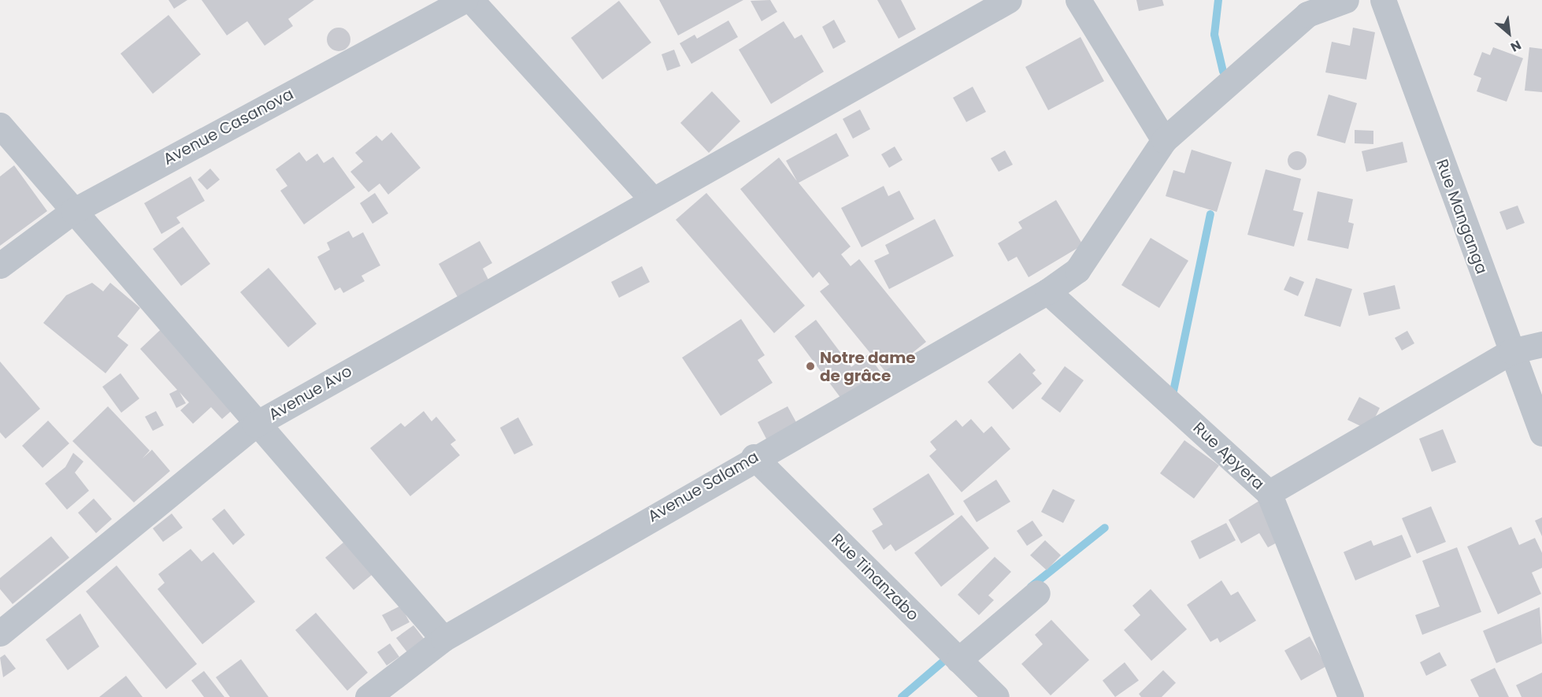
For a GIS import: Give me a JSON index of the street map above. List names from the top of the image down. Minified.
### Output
{"streets":{"street":["Avenue Casanova","Rue Manganga","Avenue Avo","Rue Apyera","Avenue Salama","Rue Tinanzabo"]},"crossings":[["Rue Apyera","Avenue Salama"],["Avenue Salama","Rue Tinanzabo"]],"places":["Notre dame de grâce"],"north":"bottom right"}
